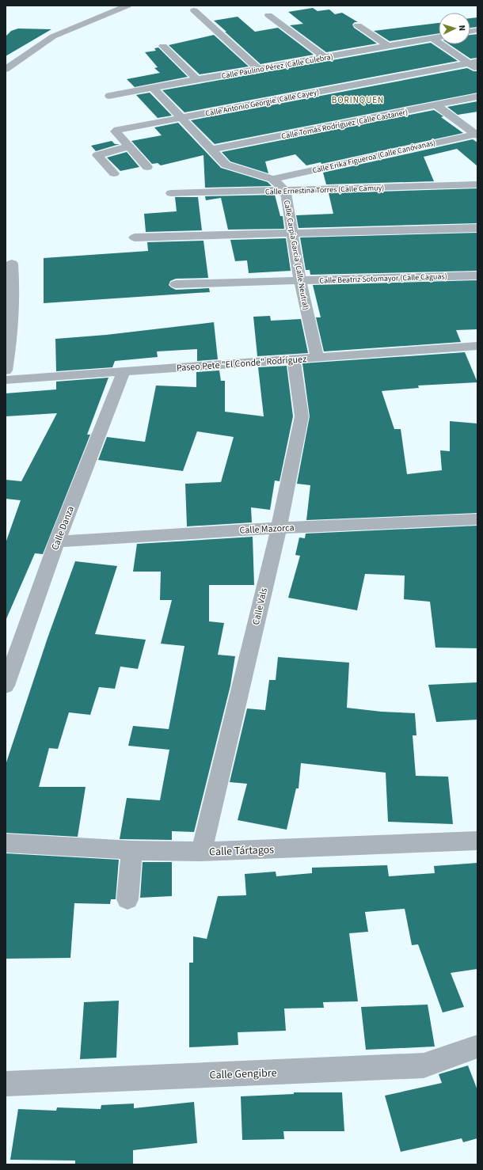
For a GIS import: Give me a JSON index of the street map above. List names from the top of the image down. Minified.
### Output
{"streets":{"street":["Calle Paulino Pérez (Calle Culebra)","Calle Antonio Georgie (Calle Cayey)","Calle Tomás Rodríguez (Calle Castaner)","Calle Erika Figueroa (Calle Canóvanas)","Calle Ernestina Torres (Calle Camuy)","Calle Carpía García (Calle Neutral)","Calle Beatriz Sotomayor (Calle Caguas)","Paseo Pete \"El Conde\" Rodríguez","Calle Danza","Calle Mazorca","Calle Vals","Calle Tártagos","Calle Gengibre"]},"crossings":[["Calle Paulino Pérez (Calle Culebra)","Calle Carpía García (Calle Neutral)"],["Calle Antonio Georgie (Calle Cayey)","Calle Carpía García (Calle Neutral)"],["Calle Tomás Rodríguez (Calle Castaner)","Calle Carpía García (Calle Neutral)"],["Calle Erika Figueroa (Calle Canóvanas)","Calle Carpía García (Calle Neutral)"],["Calle Ernestina Torres (Calle Camuy)","Calle Carpía García (Calle Neutral)"],["Calle Carpía García (Calle Neutral)","Calle Beatriz Sotomayor (Calle Caguas)"],["Calle Carpía García (Calle Neutral)","Paseo Pete \"El Conde\" Rodríguez"],["Paseo Pete \"El Conde\" Rodríguez","Calle Danza"],["Paseo Pete \"El Conde\" Rodríguez","Calle Vals"],["Calle Danza","Calle Mazorca"],["Calle Mazorca","Calle Vals"],["Calle Vals","Calle Tártagos"]],"districts":["BORINQUEN"],"north":"right"}
